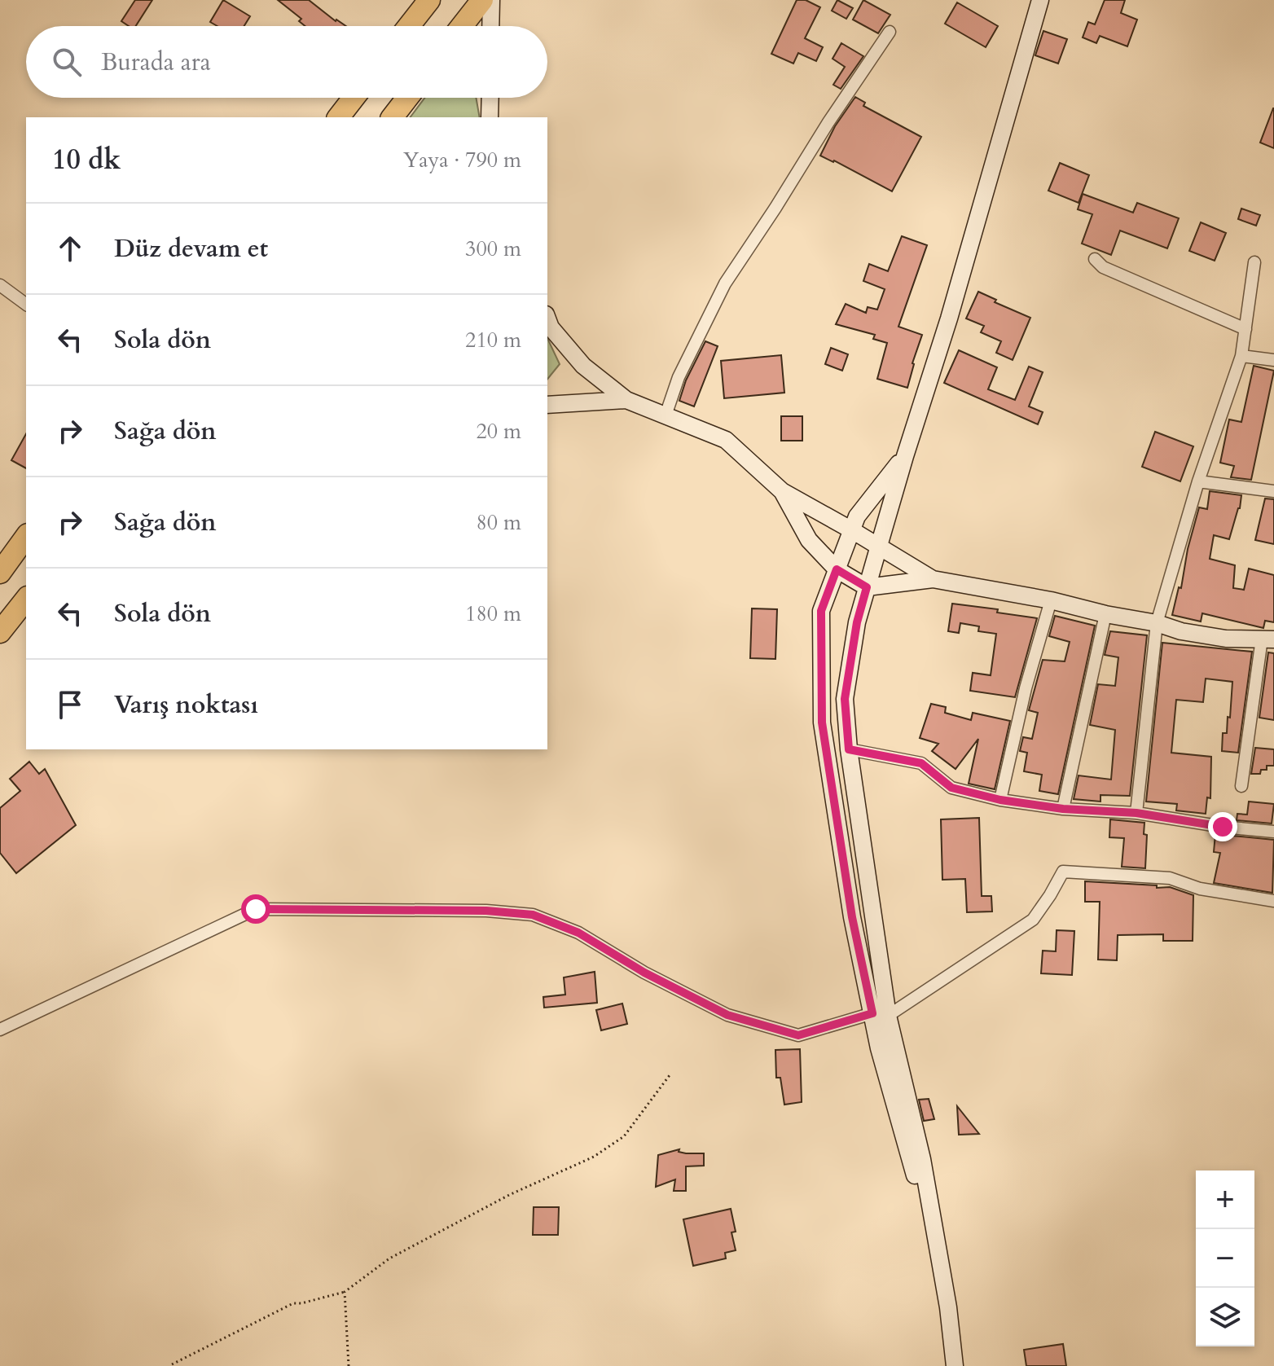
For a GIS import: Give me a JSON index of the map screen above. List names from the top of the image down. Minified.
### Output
{"page":{"search":"Burada ara","heading":["10 dk","Yaya · 790 m"],"list":[["Düz devam et","300 m"],["Sola dön","210 m"],["Sağa dön","20 m"],["Sağa dön","80 m"],["Sola dön","180 m"],"Varış noktası"],"map_buttons":["+","−"]}}
